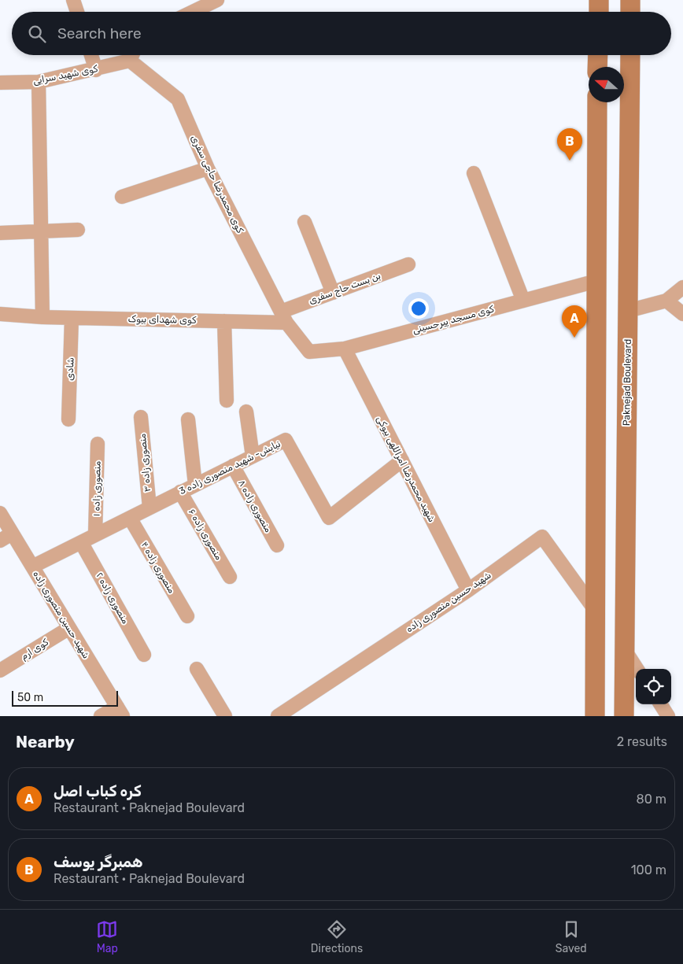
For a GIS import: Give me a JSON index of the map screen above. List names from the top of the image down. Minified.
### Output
{"streets":{"main road":["Paknejad Boulevard"],"street":["کوی شهید سرایی","کوی محمدرضا حاجی سفری","بن بست حاج سفری","کوی شهدای بیوک","کوی مسجد پیرحسینی","شادی","منصوری زاده ۳","نیایش- شهید منصوری زاده 3","شهید محمدرضا امراللهی بیوکی","منصوری زاده ۱","منصوری زاده ۸","منصوری زاده ۶","منصوری زاده ۴","منصوری زاده ۲","شهید حسین منصوری زاده","کوی ارم"]},"crossings":[["کوی محمدرضا حاجی سفری","بن بست حاج سفری"],["کوی محمدرضا حاجی سفری","کوی شهدای بیوک"],["کوی محمدرضا حاجی سفری","کوی مسجد پیرحسینی"],["بن بست حاج سفری","کوی شهدای بیوک"],["بن بست حاج سفری","کوی مسجد پیرحسینی"],["کوی شهدای بیوک","کوی مسجد پیرحسینی"],["کوی شهدای بیوک","شادی"],["کوی مسجد پیرحسینی","شهید محمدرضا امراللهی بیوکی"],["منصوری زاده ۳","نیایش- شهید منصوری زاده 3"],["نیایش- شهید منصوری زاده 3","شهید محمدرضا امراللهی بیوکی"],["نیایش- شهید منصوری زاده 3","منصوری زاده ۱"],["نیایش- شهید منصوری زاده 3","منصوری زاده ۸"],["نیایش- شهید منصوری زاده 3","منصوری زاده ۶"],["نیایش- شهید منصوری زاده 3","منصوری زاده ۴"],["نیایش- شهید منصوری زاده 3","منصوری زاده ۲"],["نیایش- شهید منصوری زاده 3","شهید حسین منصوری زاده"],["شهید محمدرضا امراللهی بیوکی","شهید حسین منصوری زاده"],["شهید حسین منصوری زاده","کوی ارم"]],"scale_bar":"50 m","north":"left","page":{"search":"Search here","pins":["B","A"],"scale":"50 m","heading":["Nearby","2 results"],"list":[{"mark":"A","name":"کره کباب اصل","note":"Restaurant · Paknejad Boulevard","value":"80 m"},{"mark":"B","name":"همبرگر یوسف","note":"Restaurant · Paknejad Boulevard","value":"100 m"}],"nav":["Map","Directions","Saved"]}}
